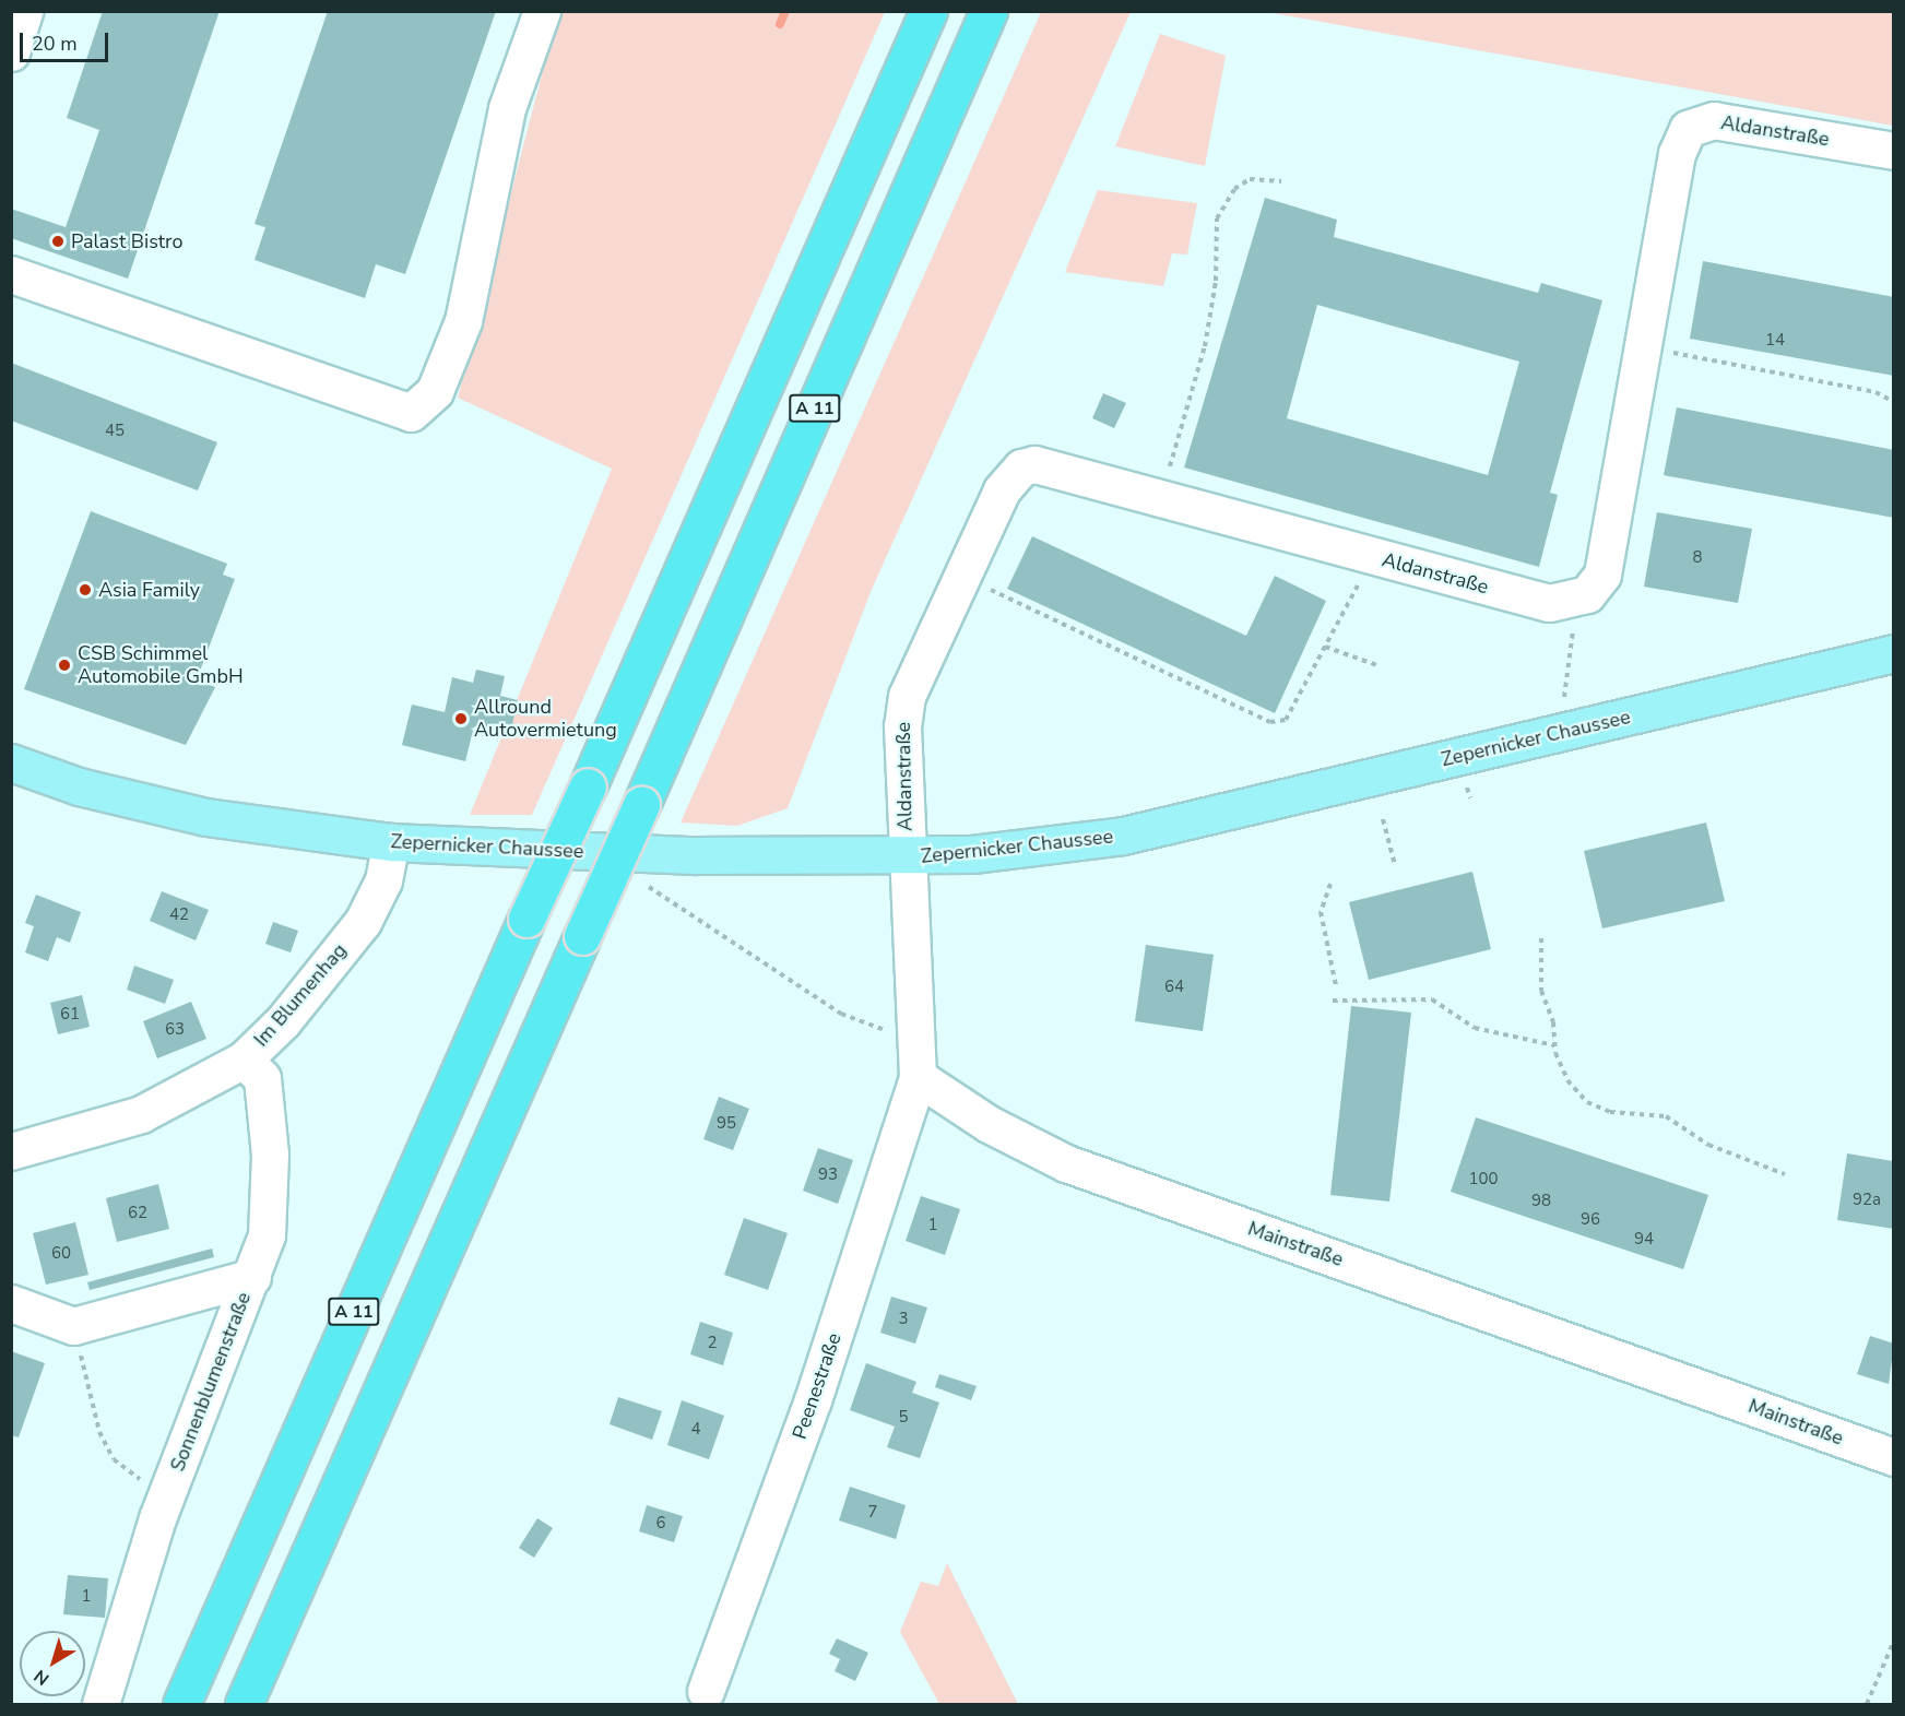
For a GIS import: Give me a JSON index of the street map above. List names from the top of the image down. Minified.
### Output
{"streets":{"highway":["A 11"],"main road":["Zepernicker Chaussee"],"street":["Aldanstraße","Im Blumenhag","Mainstraße","Sonnenblumenstraße","Peenestraße"]},"crossings":[["Aldanstraße","Zepernicker Chaussee"],["Zepernicker Chaussee","Im Blumenhag"],["Im Blumenhag","Sonnenblumenstraße"],["Mainstraße","Peenestraße"]],"places":["Palast Bistro","Asia Family","CSB Schimmel Automobile GmbH","Allround Autovermietung"],"house_numbers":["14","45","8","42","64","61","63","95","93","100","92a","98","62","96","1","94","60","3","2","5","4","7","6","1"],"scale_bar":"20 m","north":"bottom left"}
